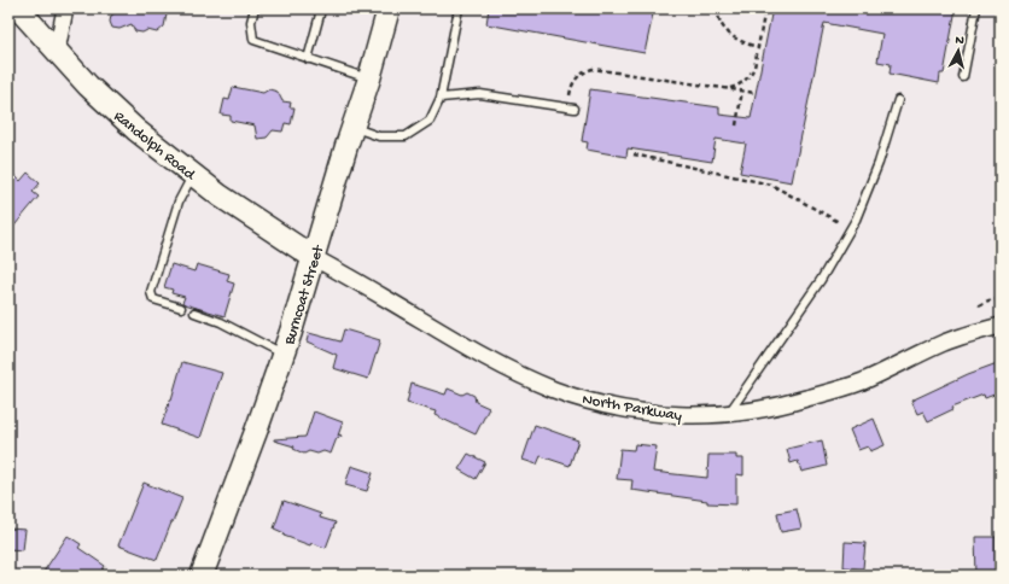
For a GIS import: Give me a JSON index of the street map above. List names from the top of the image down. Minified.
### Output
{"streets":{"main road":["Randolph Road","Burncoat Street"],"street":["North Parkway"]},"crossings":[["Randolph Road","Burncoat Street"],["Randolph Road","North Parkway"],["Burncoat Street","North Parkway"]],"north":"top"}
